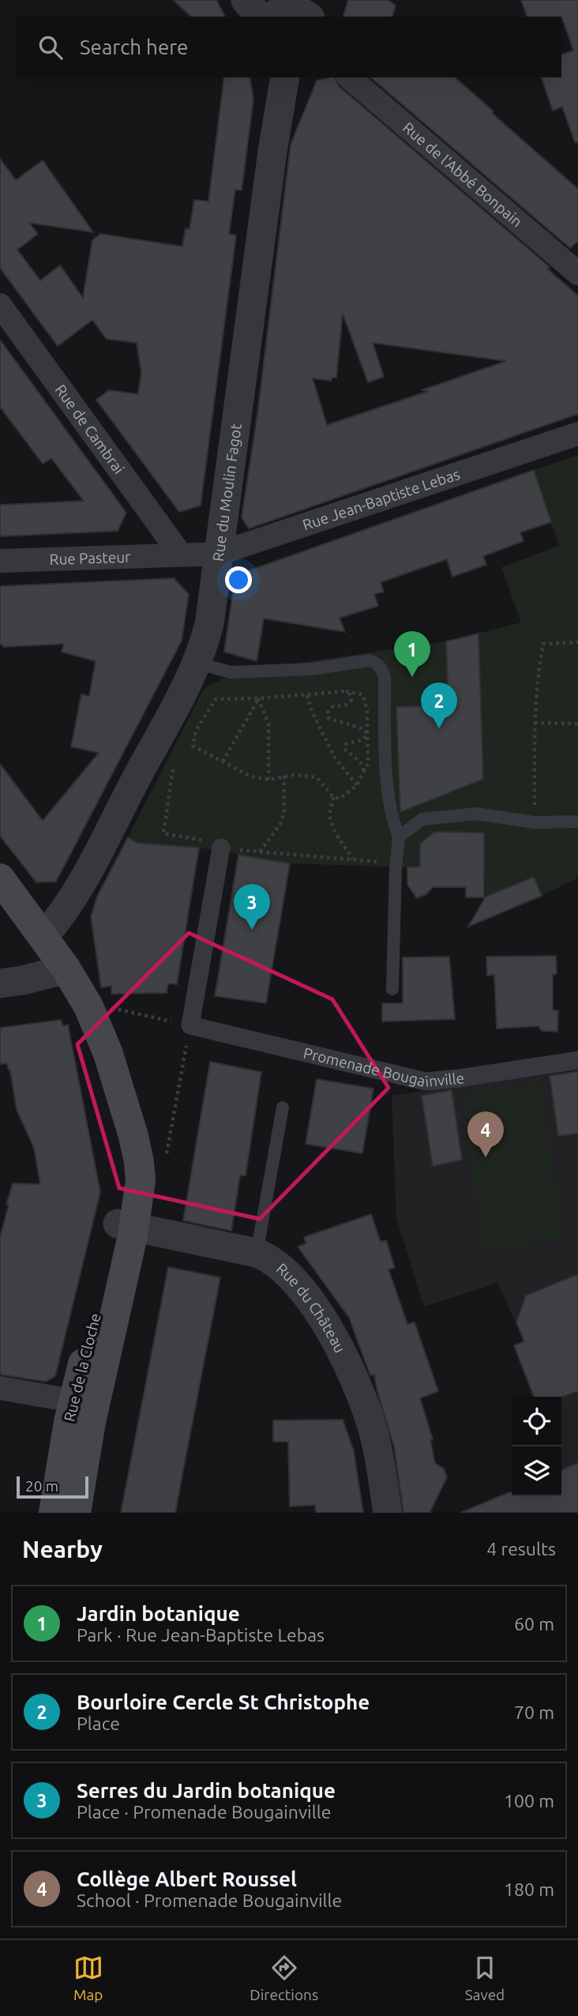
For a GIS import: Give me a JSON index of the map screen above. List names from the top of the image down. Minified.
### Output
{"streets":{"main road":["Rue de la Cloche"],"street":["Rue de l'Abbé Bonpain","Rue de Cambrai","Rue du Moulin Fagot","Rue Jean-Baptiste Lebas","Rue Pasteur","Promenade Bougainville","Rue du Château"]},"crossings":[["Rue de Cambrai","Rue Jean-Baptiste Lebas"],["Rue de Cambrai","Rue Pasteur"],["Rue du Moulin Fagot","Rue Jean-Baptiste Lebas"],["Rue Jean-Baptiste Lebas","Rue Pasteur"],["Rue du Château","Rue de la Cloche"]],"scale_bar":"20 m","page":{"search":"Search here","pins":["1","2","3","4"],"scale":"20 m","heading":["Nearby","4 results"],"list":[{"mark":"1","name":"Jardin botanique","note":"Park · Rue Jean-Baptiste Lebas","value":"60 m"},{"mark":"2","name":"Bourloire Cercle St Christophe","note":"Place","value":"70 m"},{"mark":"3","name":"Serres du Jardin botanique","note":"Place · Promenade Bougainville","value":"100 m"},{"mark":"4","name":"Collège Albert Roussel","note":"School · Promenade Bougainville","value":"180 m"}],"nav":["Map","Directions","Saved"]}}
